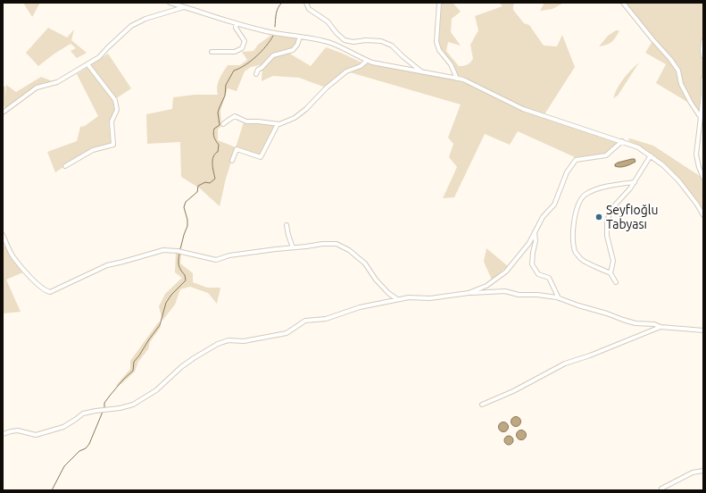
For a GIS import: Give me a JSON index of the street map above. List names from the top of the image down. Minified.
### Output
{"places":["Seyfioğlu Tabyası"]}
